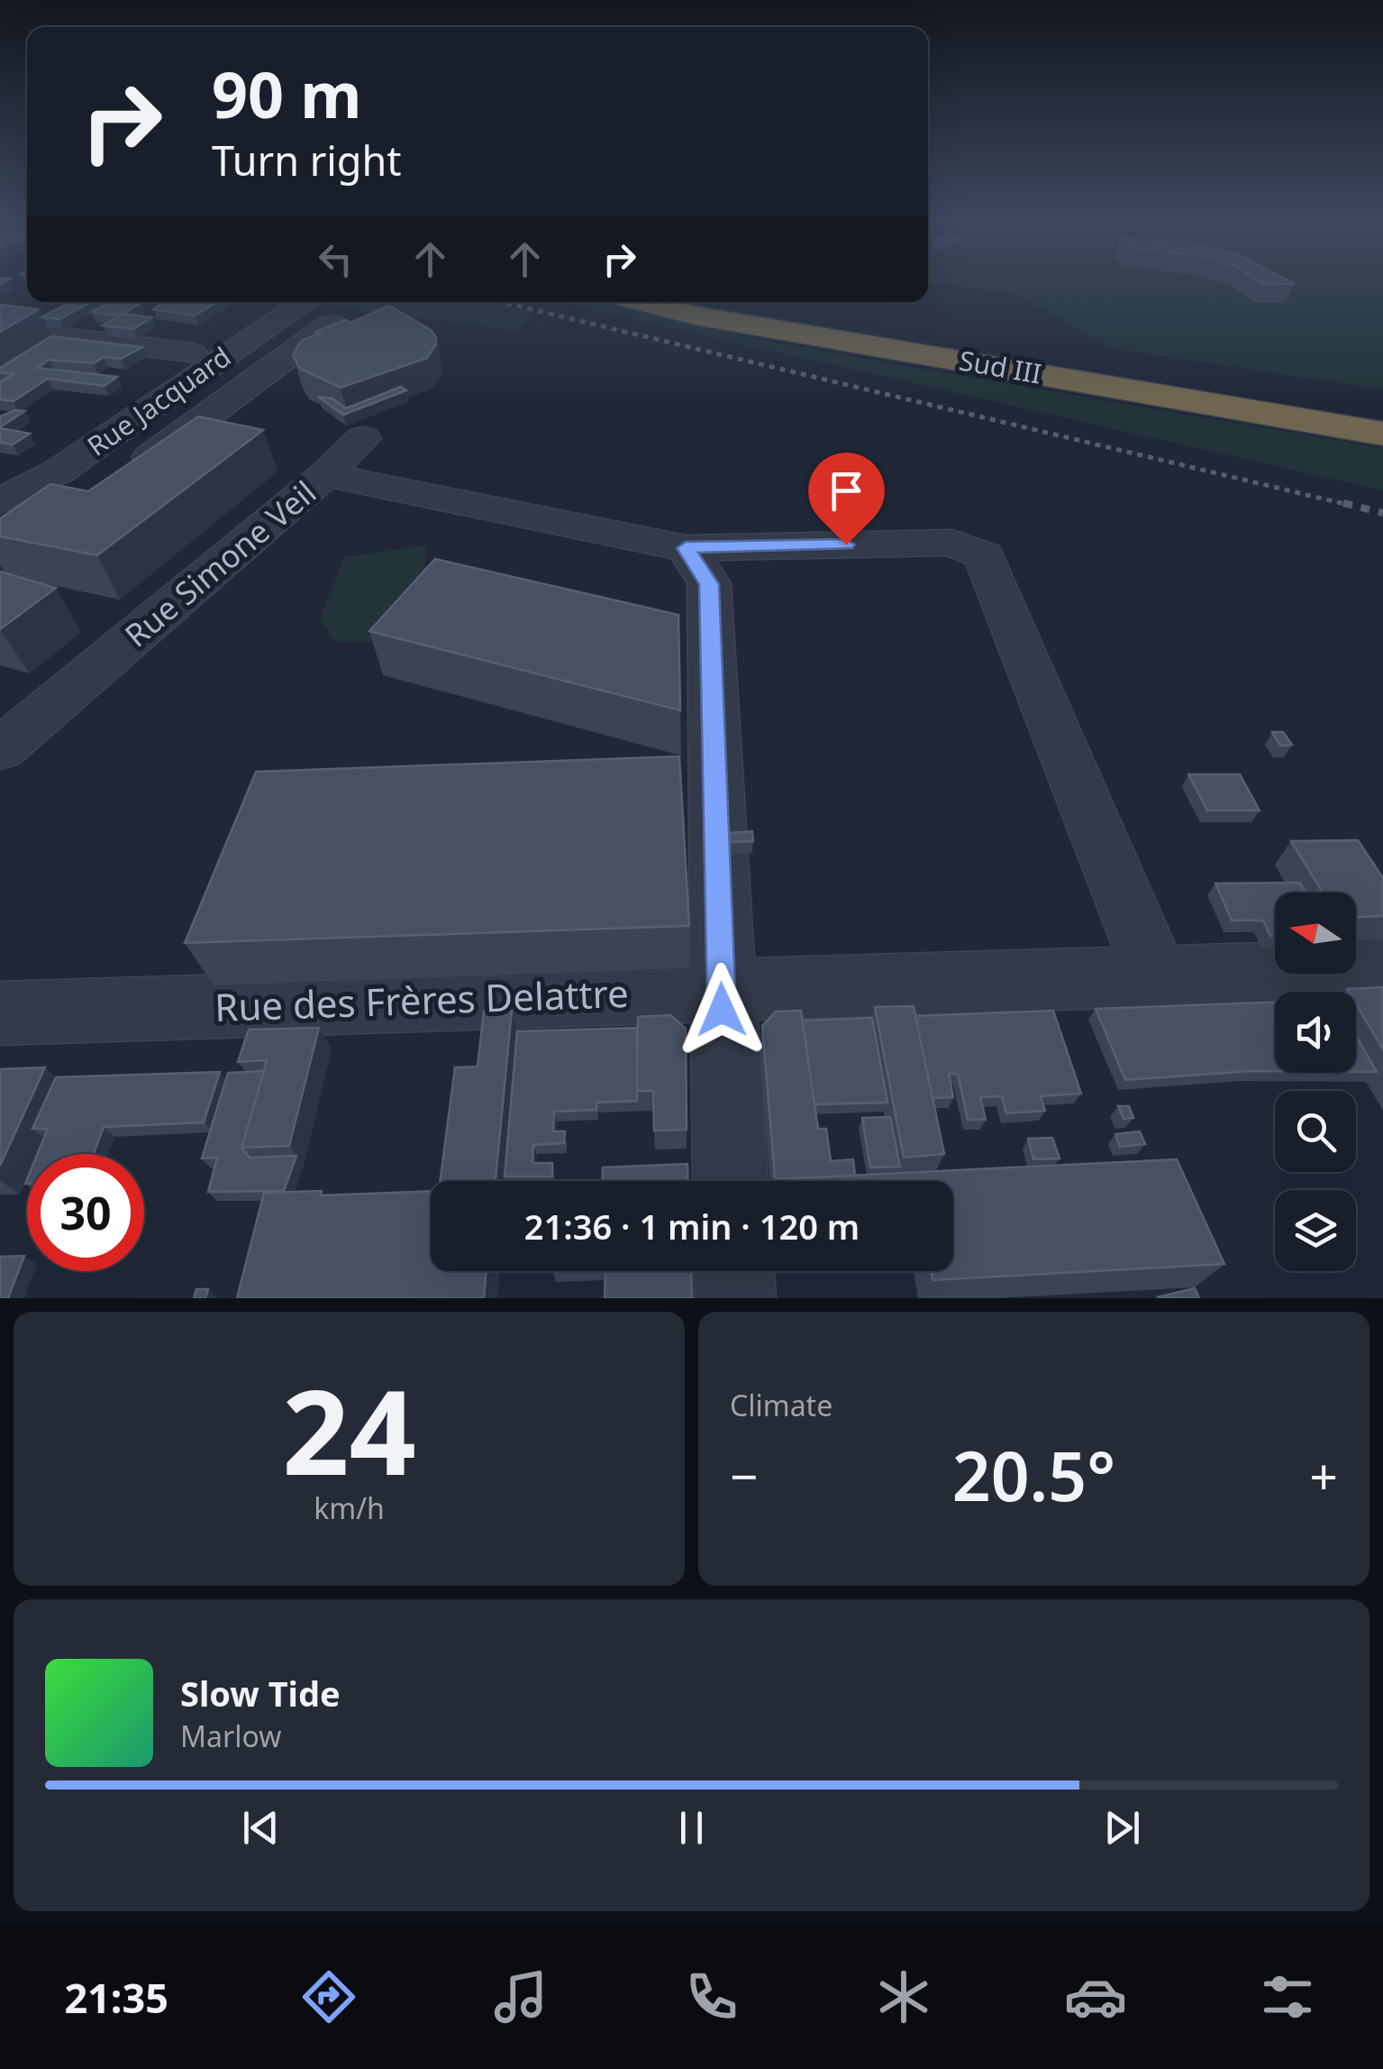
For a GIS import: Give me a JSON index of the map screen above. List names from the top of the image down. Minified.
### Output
{"streets":{"highway":["Sud III"],"street":["Rue Jacquard","Rue Simone Veil","Rue des Frères Delattre"]},"crossings":[["Rue Simone Veil","Rue des Frères Delattre"]],"north":"left","page":{"turn":["90 m","Turn right"],"limit":"30","trip":"21:36 · 1 min · 120 m","tile":[["24","km/h"],"Climate"],"heat":["−","20.5°","+"],"song":["Slow Tide","Marlow"],"tabs":"21:35"}}
